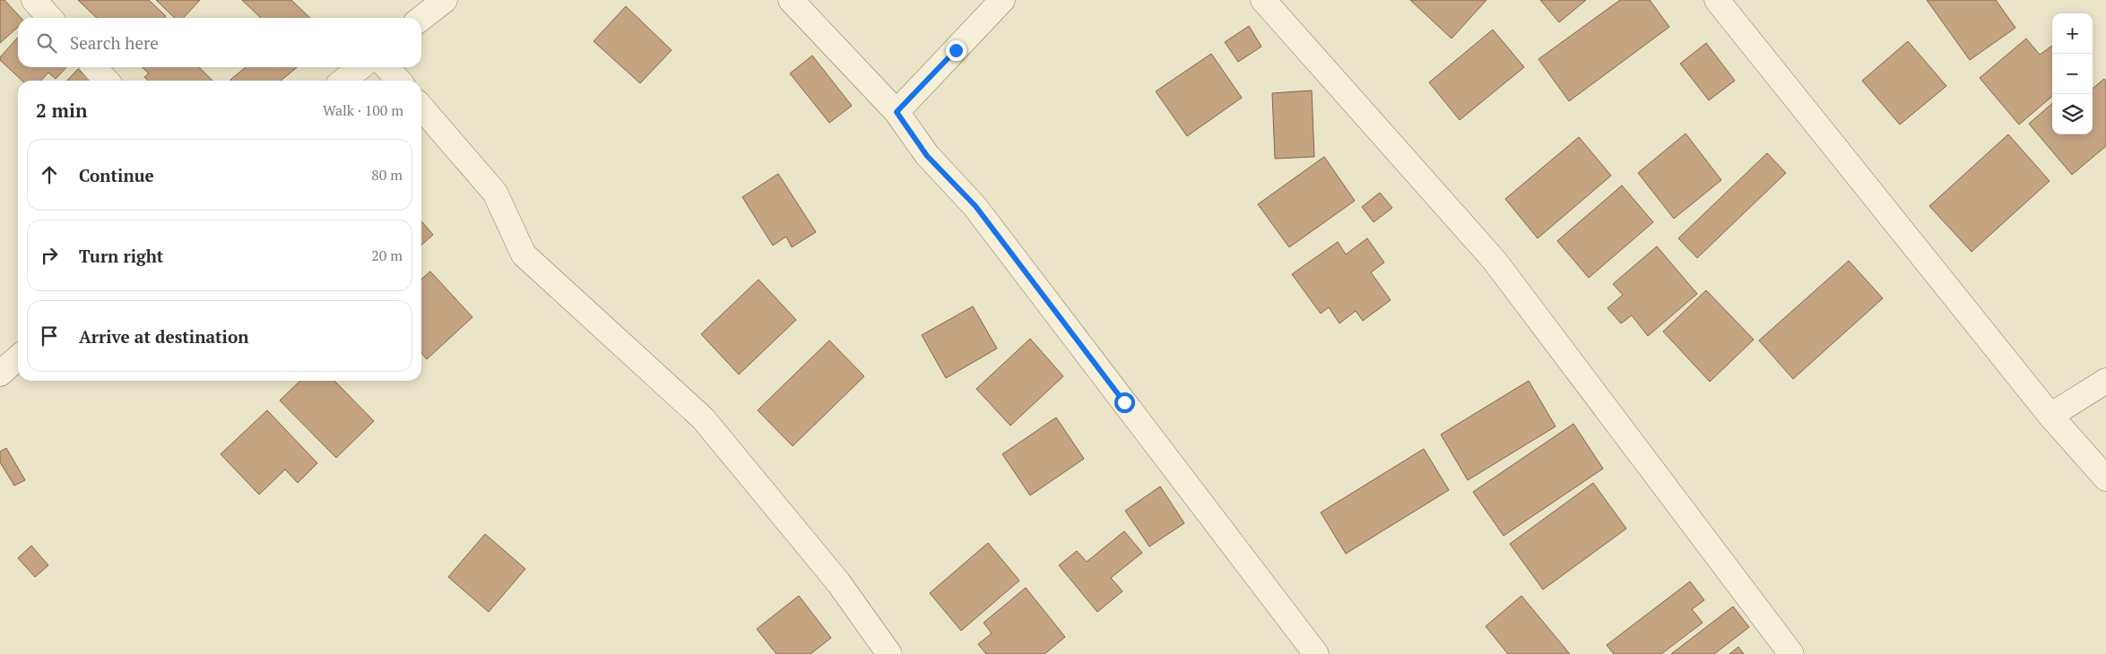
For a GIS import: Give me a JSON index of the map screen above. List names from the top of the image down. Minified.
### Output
{"page":{"map_buttons":["+","−"],"search":"Search here","heading":["2 min","Walk · 100 m"],"list":[["Continue","80 m"],["Turn right","20 m"],"Arrive at destination"]}}
